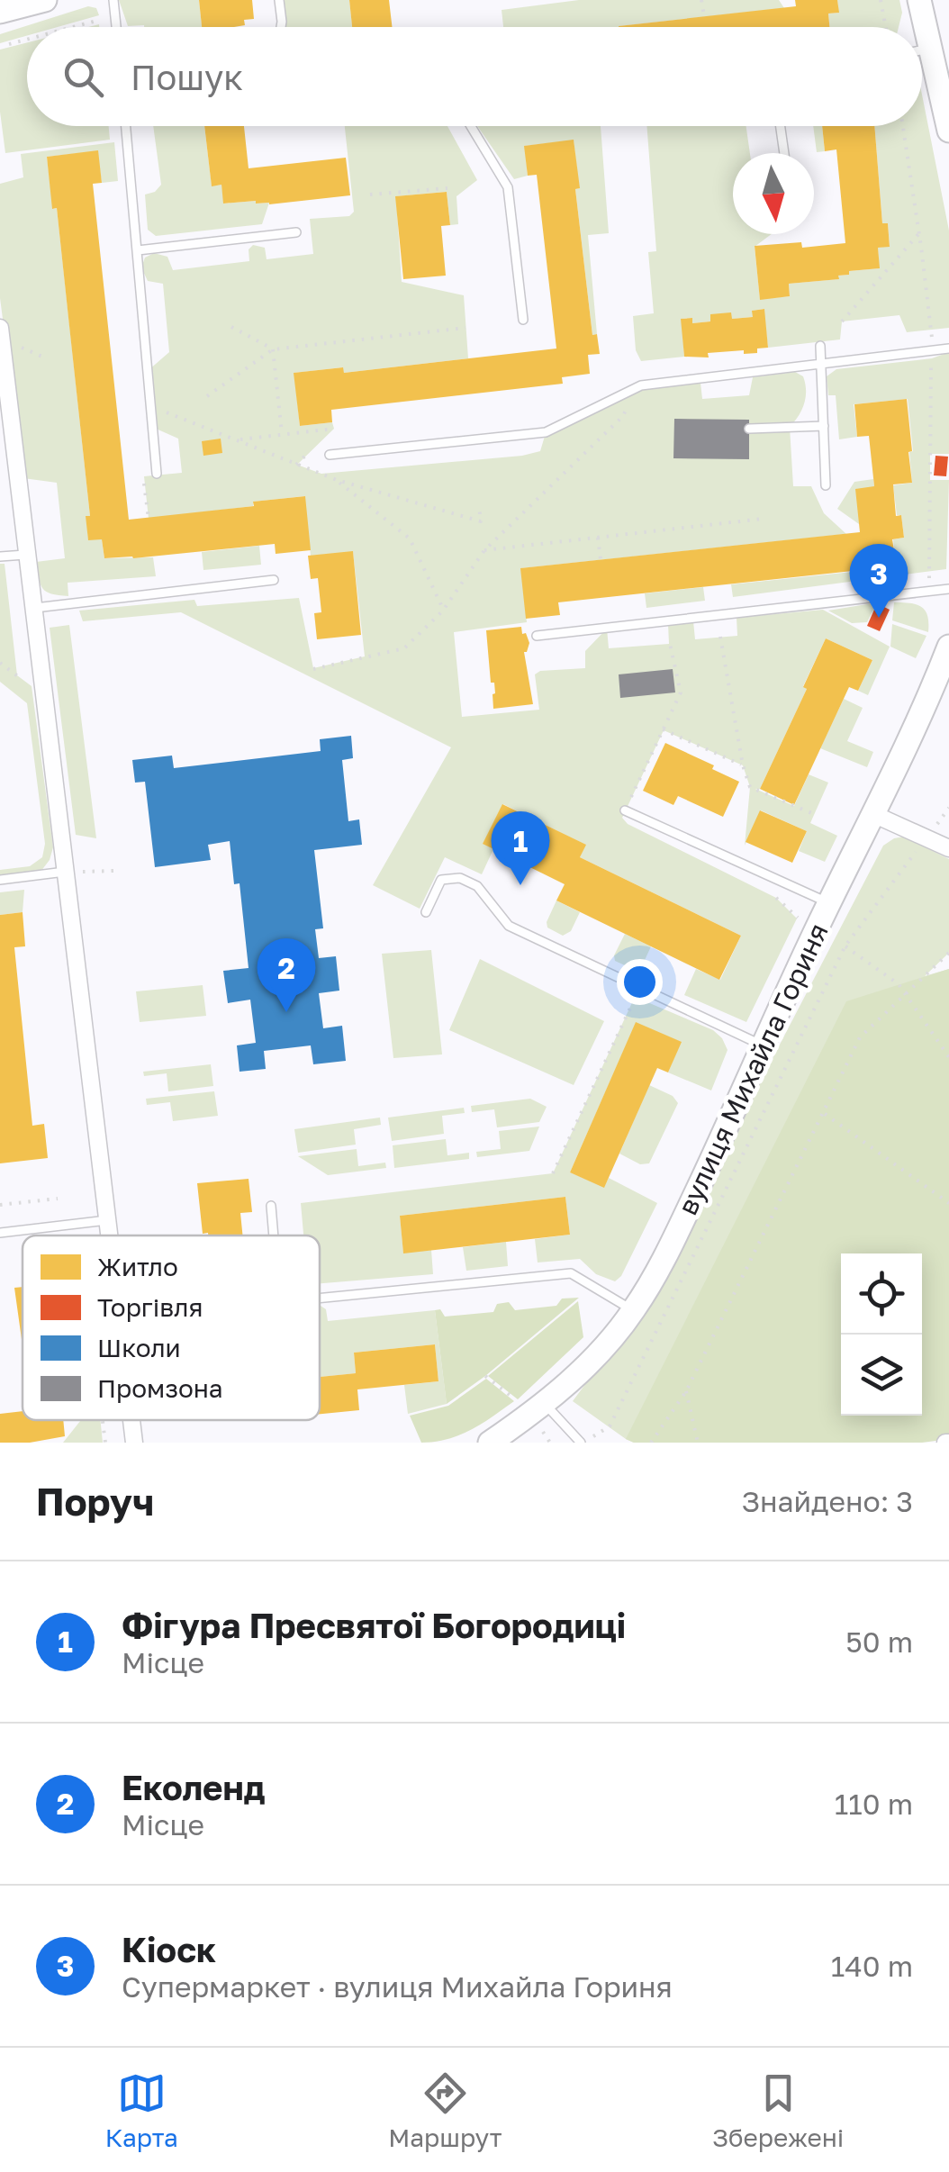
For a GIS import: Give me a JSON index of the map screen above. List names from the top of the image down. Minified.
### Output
{"streets":{"street":["вулиця Михайла Гориня"]},"legend":["Житло","Торгівля","Школи","Промзона"],"north":"bottom","page":{"search":"Пошук","pins":["3","1","2"],"heading":["Поруч","Знайдено: 3"],"list":[{"mark":"1","name":"Фігура Пресвятої Богородиці","note":"Місце","value":"50 m"},{"mark":"2","name":"Еколенд","note":"Місце","value":"110 m"},{"mark":"3","name":"Кіоск","note":"Супермаркет · вулиця Михайла Гориня","value":"140 m"}],"nav":["Карта","Маршрут","Збережені"]}}
